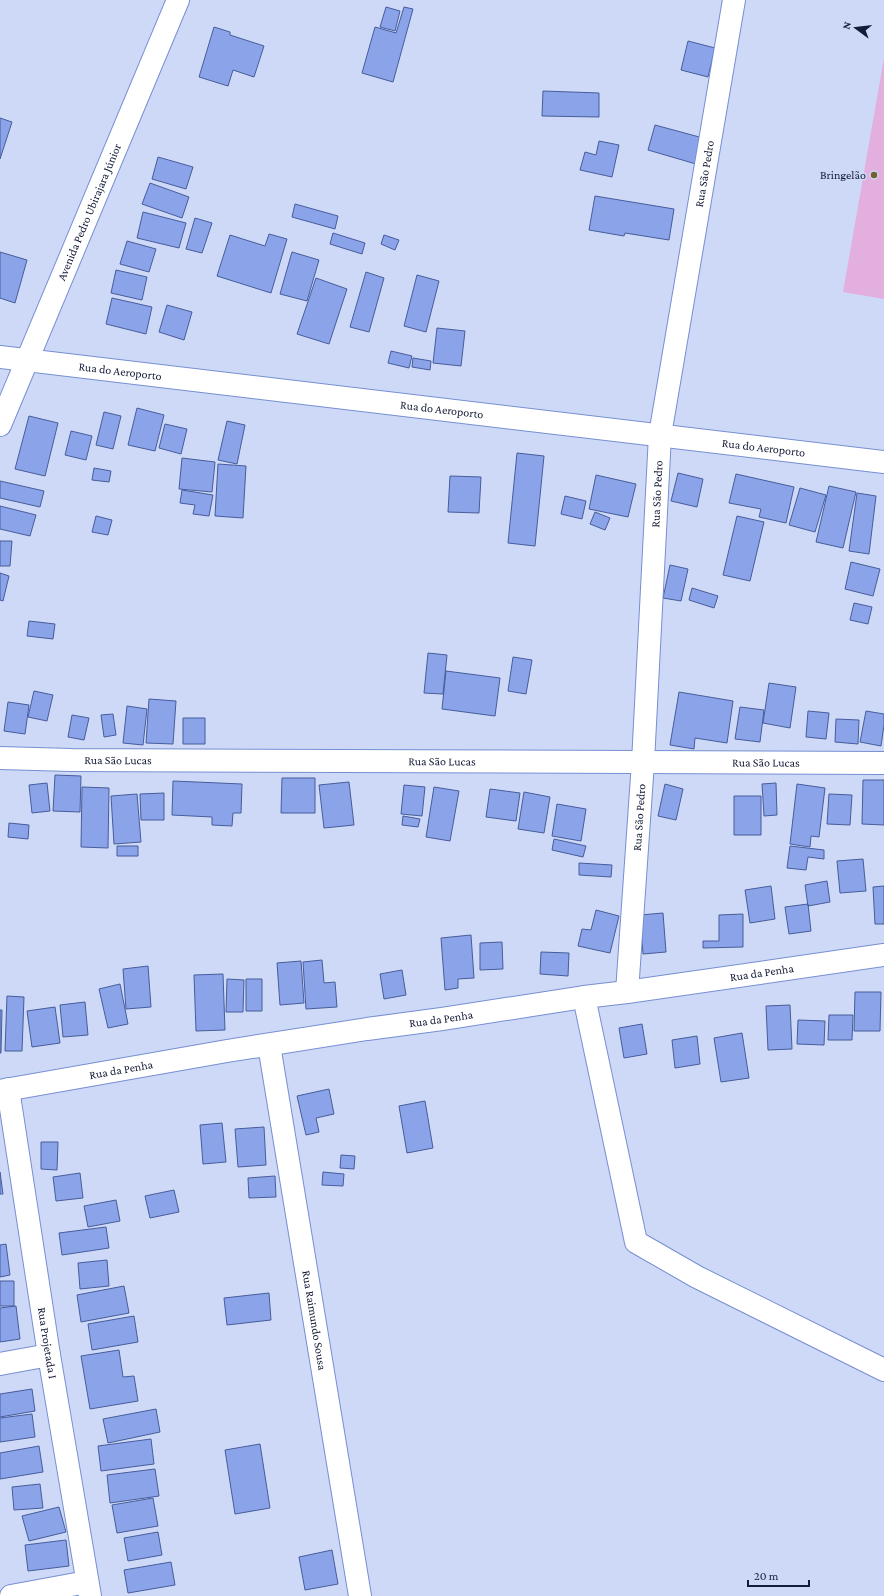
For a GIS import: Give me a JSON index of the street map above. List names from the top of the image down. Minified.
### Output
{"streets":{"street":["Rua São Pedro","Avenida Pedro Ubirajara Júnior","Rua do Aeroporto","Rua São Lucas","Rua da Penha","Rua Raimundo Sousa","Rua Projetada I"]},"crossings":[["Rua São Pedro","Rua do Aeroporto"],["Rua São Pedro","Rua São Lucas"],["Rua São Pedro","Rua da Penha"],["Avenida Pedro Ubirajara Júnior","Rua do Aeroporto"],["Rua da Penha","Rua Raimundo Sousa"],["Rua da Penha","Rua Projetada I"]],"places":["Bringelão"],"scale_bar":"20 m","north":"left"}
